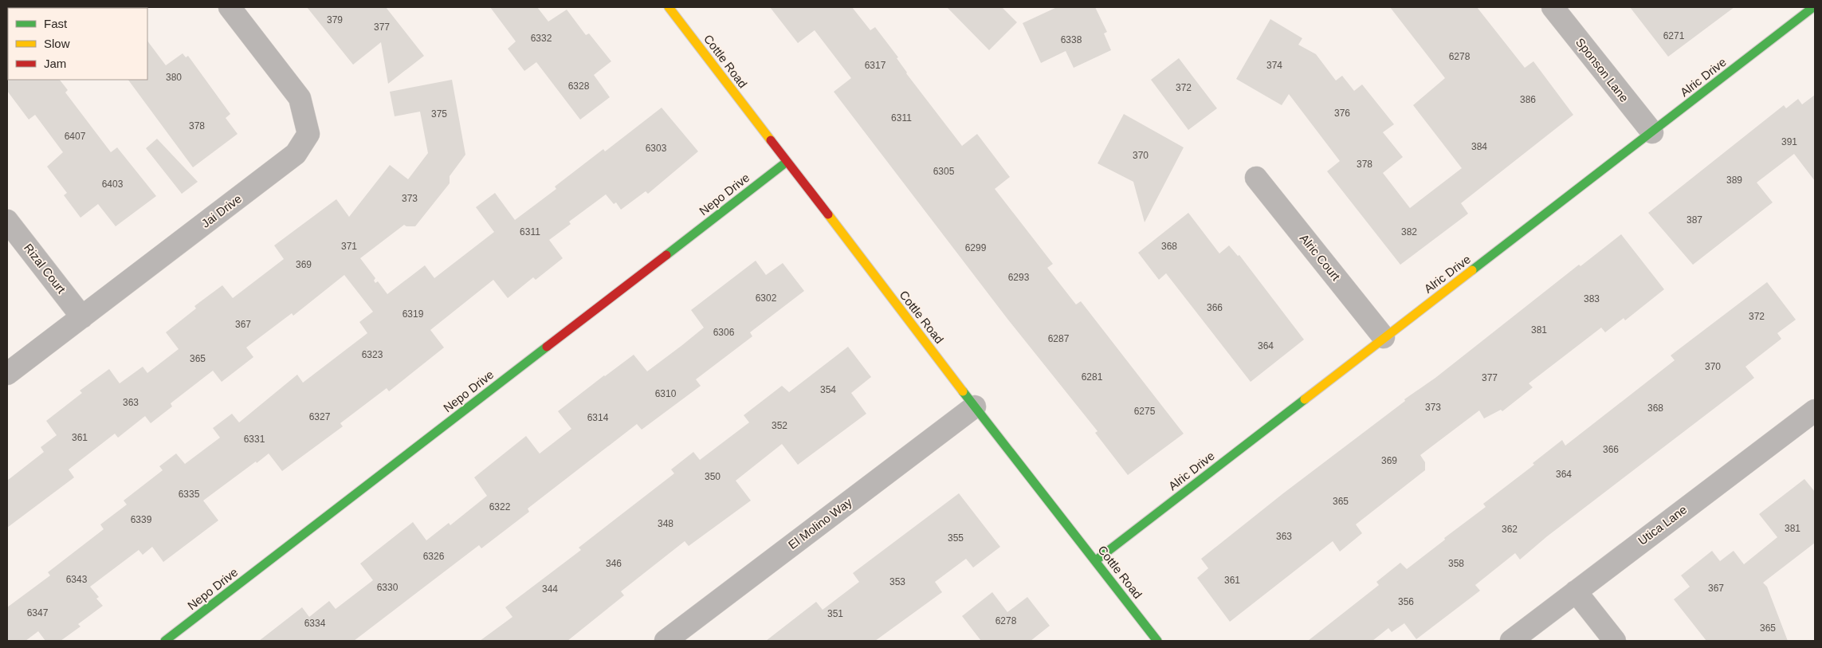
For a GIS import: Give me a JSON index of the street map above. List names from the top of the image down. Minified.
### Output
{"streets":{"street":["Cottle Road","Sponson Lane","Alric Drive","Nepo Drive","Jai Drive","Alric Court","Rizal Court","El Molino Way","Utica Lane"]},"crossings":[["Cottle Road","Alric Drive"],["Cottle Road","Nepo Drive"],["Cottle Road","El Molino Way"],["Sponson Lane","Alric Drive"],["Alric Drive","Alric Court"],["Jai Drive","Rizal Court"]],"house_numbers":["379","377","6271","6332","6338","6278","6317","374","380","6328","372","386","376","375","6311","378","6407","391","384","6303","370","378","6305","389","6403","373","387","6311","382","371","368","6299","369","6293","6302","383","366","6319","372","367","381","6306","6287","364","6323","365","370","6281","377","354","6310","363","373","368","6275","6327","6314","352","361","6331","366","369","364","350","6335","365","6322","6339","348","381","362","363","355","6326","346","358","6343","361","353","6330","367","344","356","6347","351","6278","6334","365"],"legend":["Fast","Slow","Jam"]}
